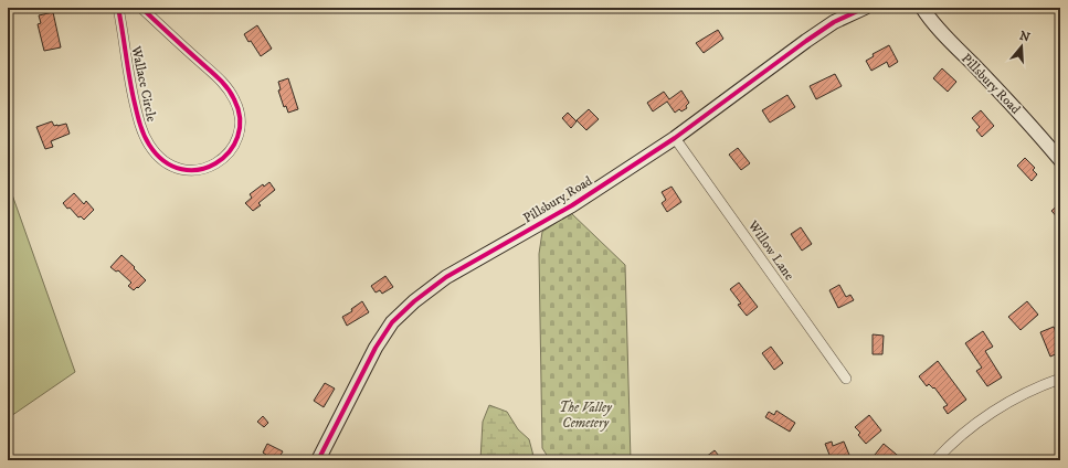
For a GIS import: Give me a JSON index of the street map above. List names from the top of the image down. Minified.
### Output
{"streets":{"street":["Wallace Circle","Pillsbury Road","Willow Lane"]},"crossings":[["Pillsbury Road","Willow Lane"]],"parks":["The Valley Cemetery"],"north":"top"}
